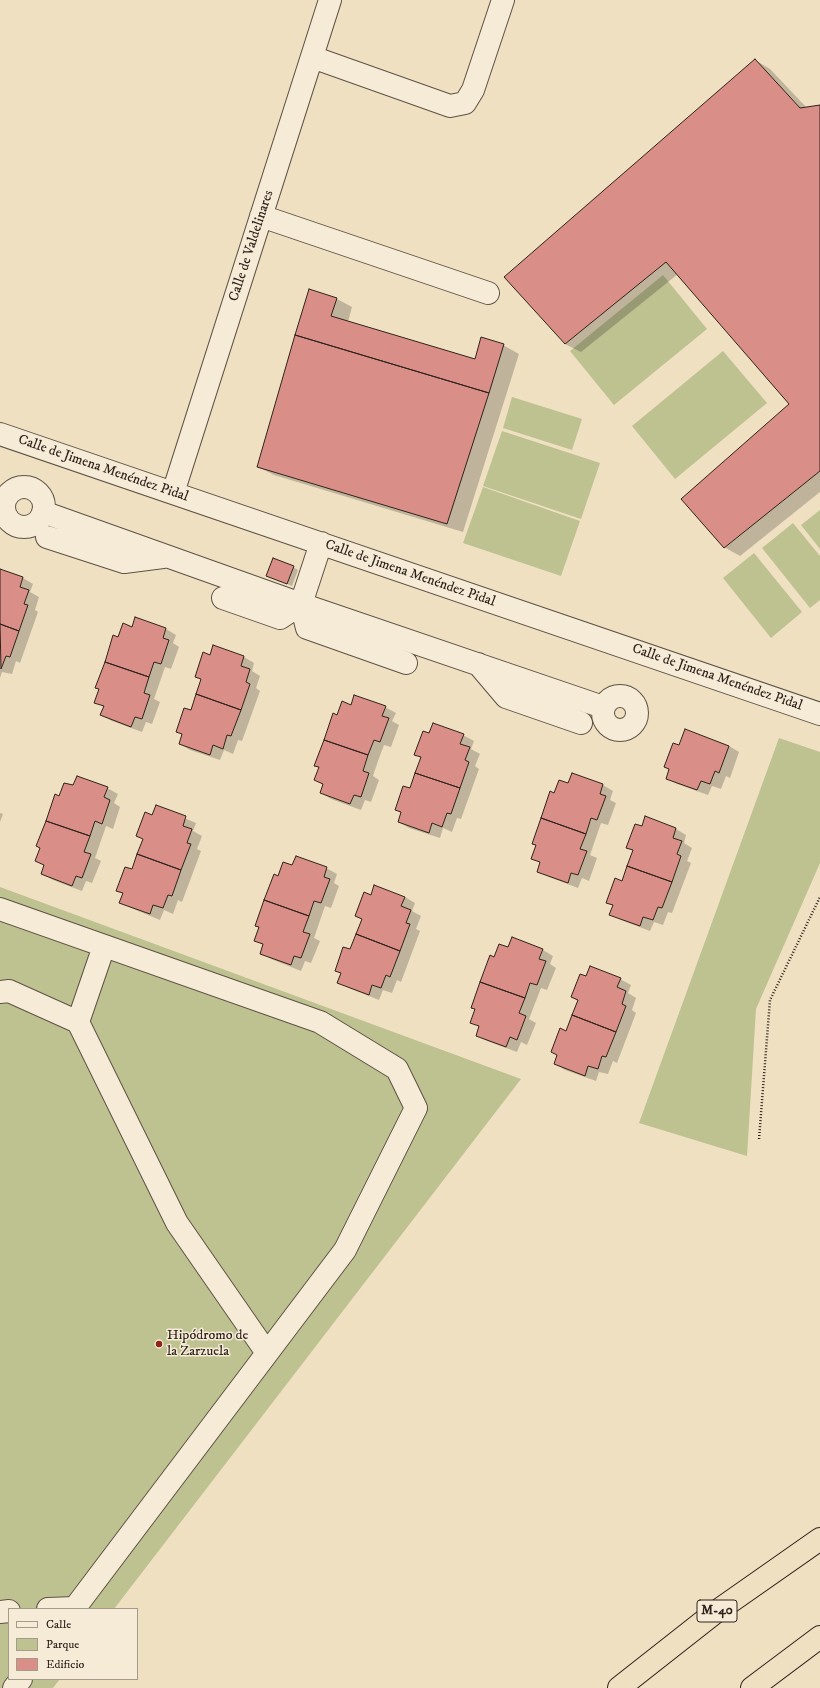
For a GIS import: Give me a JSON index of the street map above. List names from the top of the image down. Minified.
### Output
{"streets":{"highway":["M-40"],"street":["Calle de Valdelinares","Calle de Jimena Menéndez Pidal"]},"crossings":[["Calle de Valdelinares","Calle de Jimena Menéndez Pidal"]],"places":["Hipódromo de la Zarzuela"],"legend":["Calle","Parque","Edificio"]}
